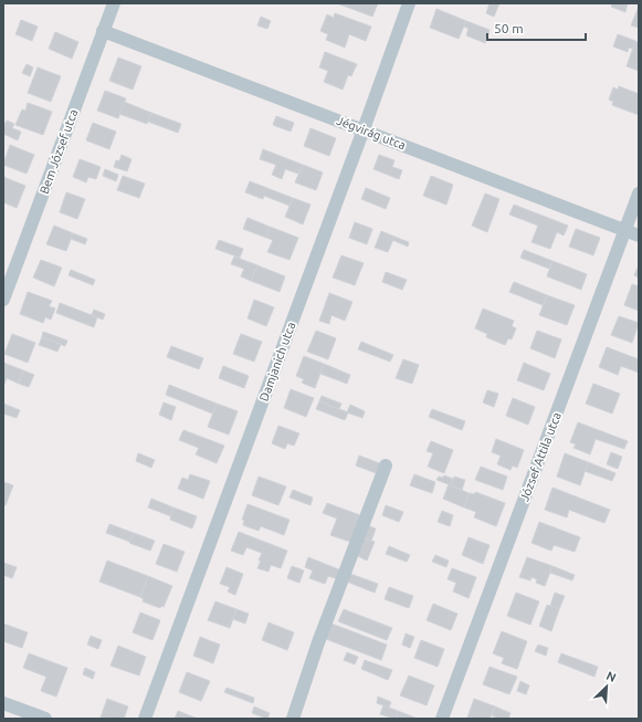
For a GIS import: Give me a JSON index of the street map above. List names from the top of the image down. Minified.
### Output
{"streets":{"street":["Jégvirág utca","Bem József utca","Damjanich utca","József Attila utca"]},"crossings":[["Jégvirág utca","Bem József utca"],["Jégvirág utca","Damjanich utca"],["Jégvirág utca","József Attila utca"]],"scale_bar":"50 m","north":"top right"}
